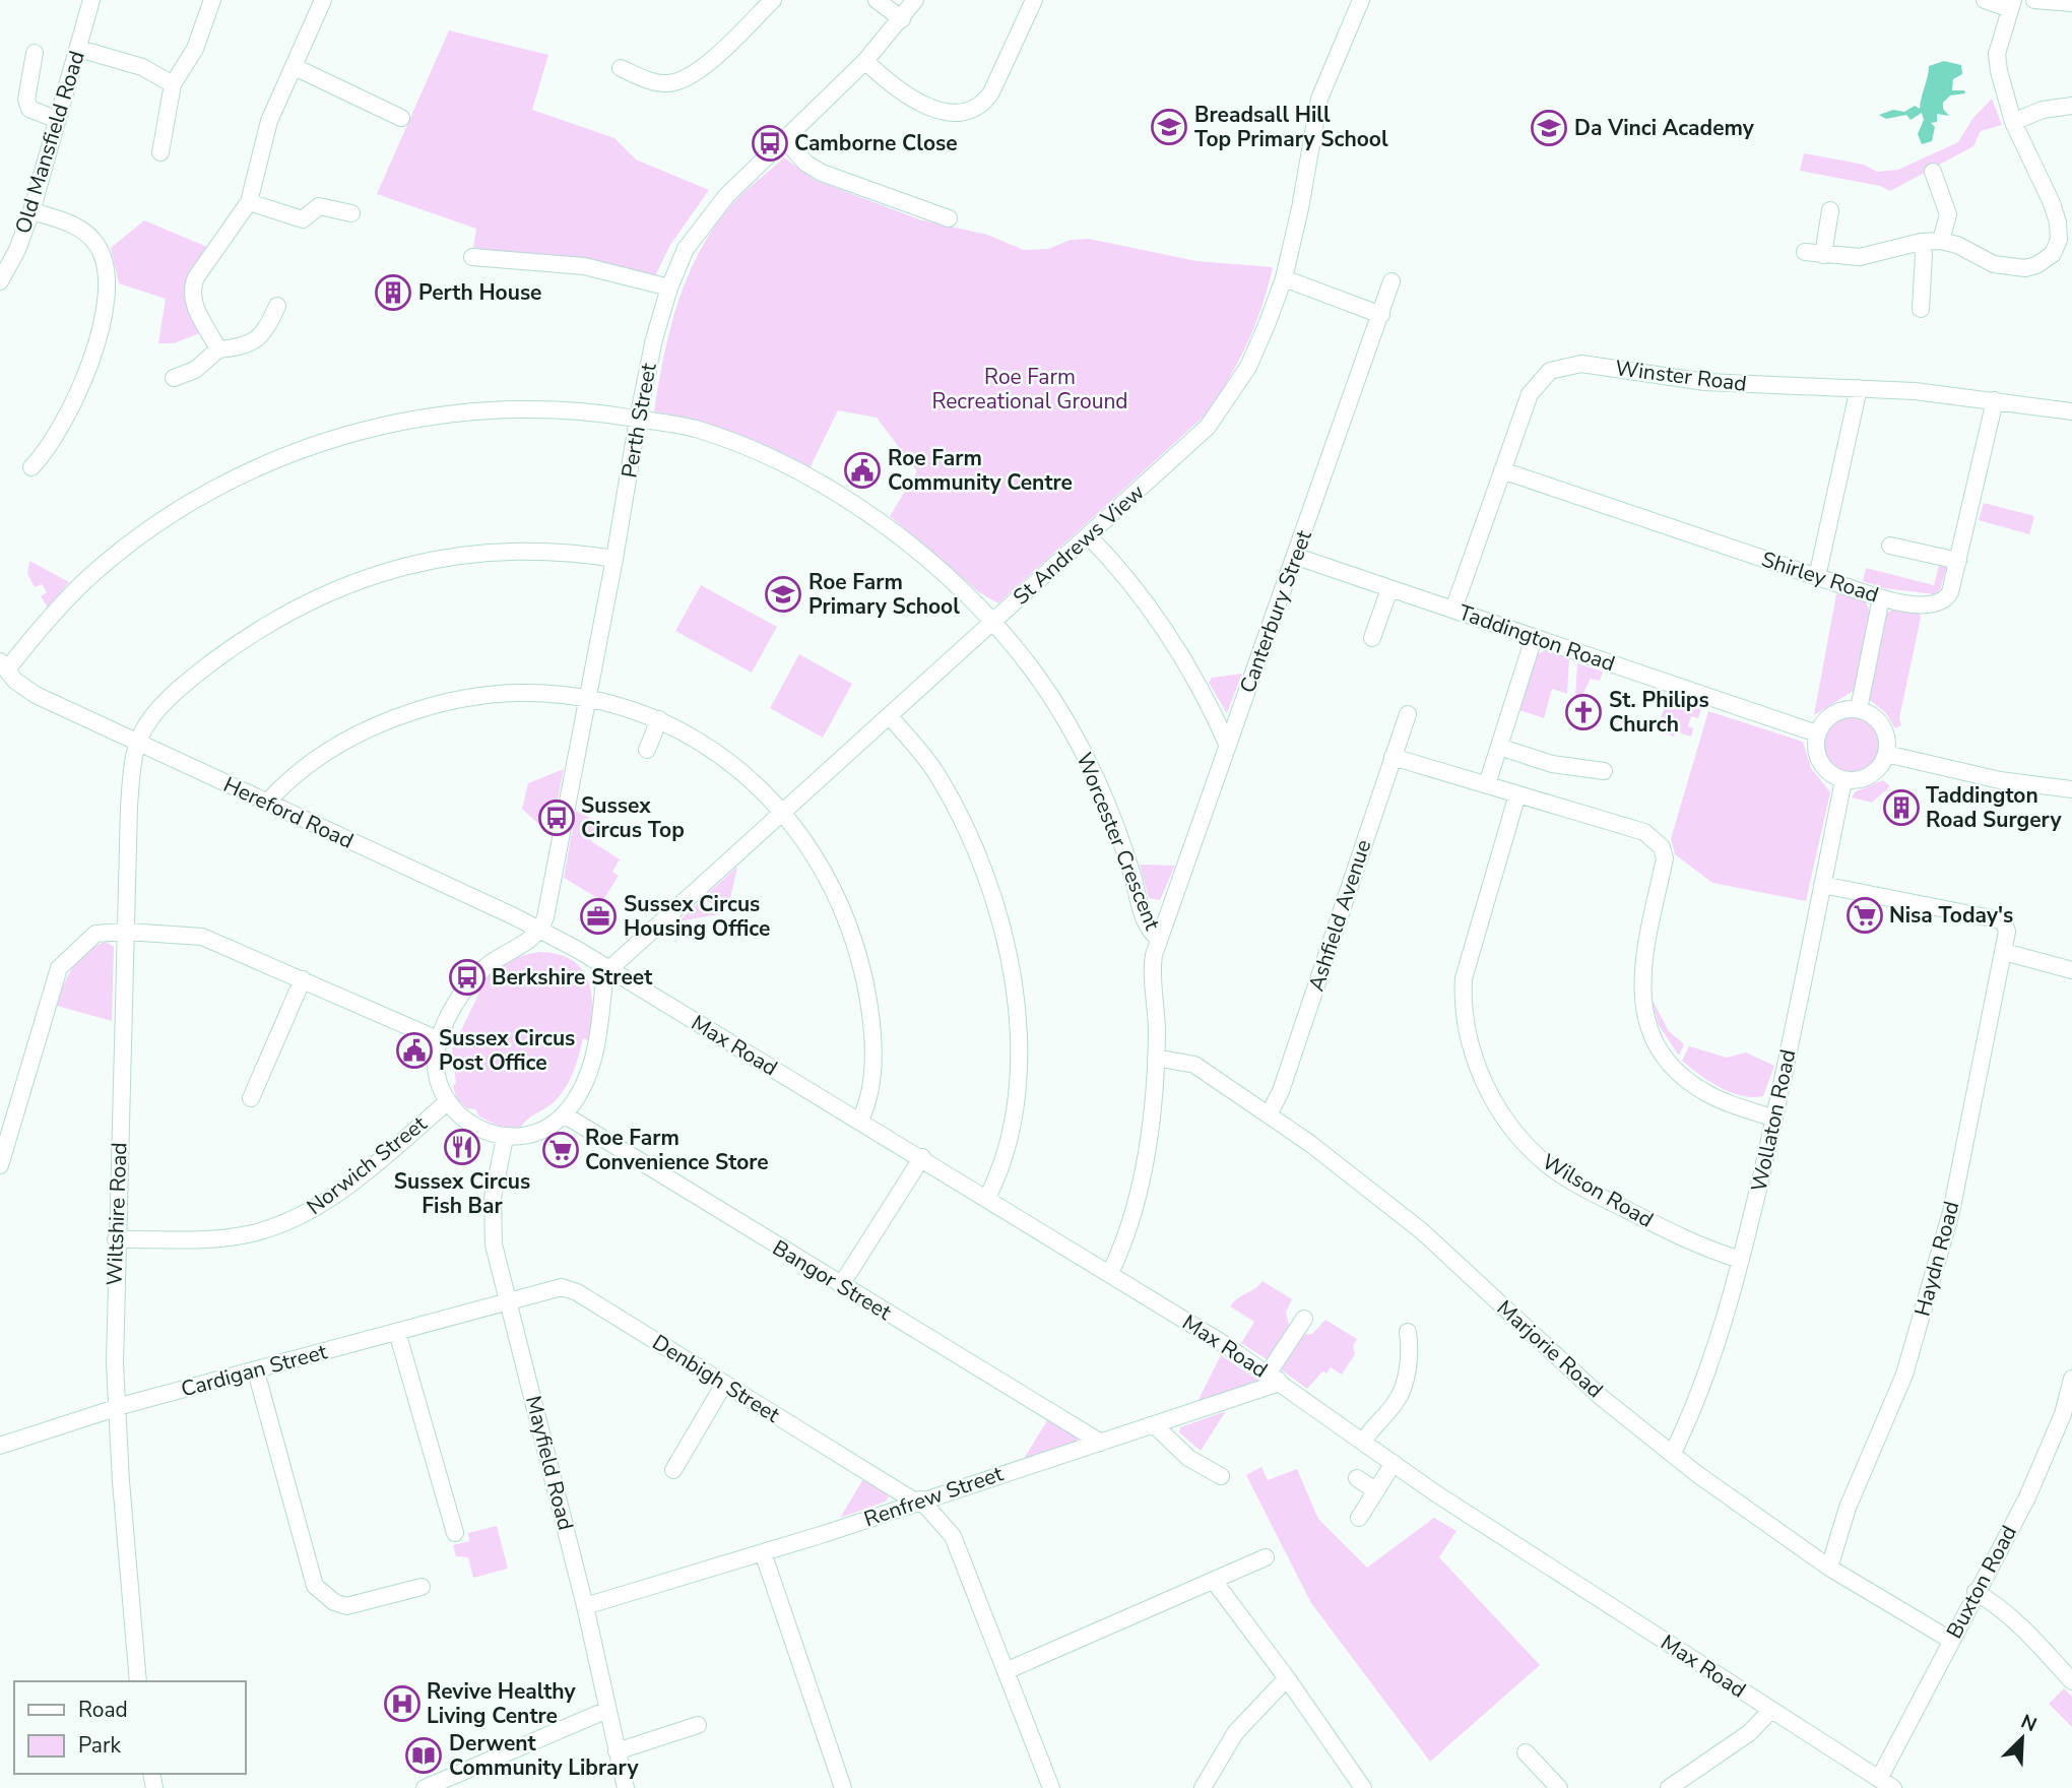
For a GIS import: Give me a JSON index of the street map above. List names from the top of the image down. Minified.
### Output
{"streets":{"street":["Old Mansfield Road","Winster Road","Perth Street","St Andrews View","Shirley Road","Canterbury Street","Taddington Road","Hereford Road","Worcester Crescent","Ashfield Avenue","Max Road","Wollaton Road","Norwich Street","Wilson Road","Wiltshire Road","Haydn Road","Bangor Street","Marjorie Road","Cardigan Street","Denbigh Street","Mayfield Road","Renfrew Street","Buxton Road"]},"crossings":[["Winster Road","Shirley Road"],["Winster Road","Taddington Road"],["Perth Street","St Andrews View"],["Perth Street","Hereford Road"],["Perth Street","Worcester Crescent"],["Perth Street","Max Road"],["Perth Street","Norwich Street"],["Perth Street","Bangor Street"],["Perth Street","Mayfield Road"],["St Andrews View","Hereford Road"],["St Andrews View","Worcester Crescent"],["St Andrews View","Max Road"],["St Andrews View","Norwich Street"],["St Andrews View","Bangor Street"],["St Andrews View","Mayfield Road"],["Canterbury Street","Taddington Road"],["Canterbury Street","Worcester Crescent"],["Taddington Road","Wollaton Road"],["Hereford Road","Worcester Crescent"],["Hereford Road","Max Road"],["Hereford Road","Norwich Street"],["Hereford Road","Wiltshire Road"],["Hereford Road","Bangor Street"],["Hereford Road","Mayfield Road"],["Worcester Crescent","Max Road"],["Worcester Crescent","Marjorie Road"],["Ashfield Avenue","Marjorie Road"],["Max Road","Norwich Street"],["Max Road","Bangor Street"],["Max Road","Mayfield Road"],["Max Road","Renfrew Street"],["Max Road","Buxton Road"],["Wollaton Road","Wilson Road"],["Wollaton Road","Marjorie Road"],["Norwich Street","Wiltshire Road"],["Norwich Street","Bangor Street"],["Norwich Street","Mayfield Road"],["Wiltshire Road","Cardigan Street"],["Haydn Road","Marjorie Road"],["Bangor Street","Mayfield Road"],["Bangor Street","Renfrew Street"],["Marjorie Road","Buxton Road"],["Cardigan Street","Denbigh Street"],["Cardigan Street","Mayfield Road"],["Denbigh Street","Mayfield Road"],["Denbigh Street","Renfrew Street"],["Mayfield Road","Renfrew Street"]],"parks":["Roe Farm Recreational Ground"],"places":{"school or university":["Breadsall Hill Top Primary School","Da Vinci Academy","Roe Farm Primary School"],"bus stop":["Camborne Close","Sussex Circus Top","Berkshire Street"],"building":["Perth House","Taddington Road Surgery"],"public building":["Roe Farm Community Centre","Sussex Circus Post Office"],"church":["St. Philips Church"],"supermarket":["Nisa Today's","Roe Farm Convenience Store"],"office":["Sussex Circus Housing Office"],"restaurant":["Sussex Circus Fish Bar"],"hospital":["Revive Healthy Living Centre"],"library":["Derwent Community Library"]},"legend":["Road","Park"],"north":"top right"}
